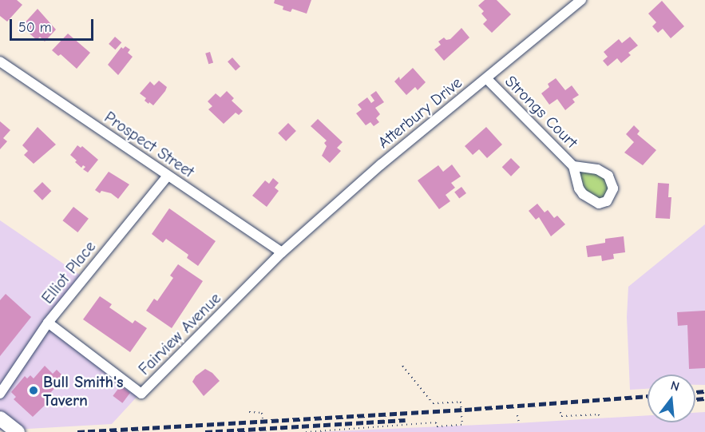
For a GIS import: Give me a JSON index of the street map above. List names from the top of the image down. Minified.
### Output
{"streets":{"street":["Strongs Court","Atterbury Drive","Prospect Street","Elliot Place","Fairview Avenue"]},"crossings":[["Strongs Court","Atterbury Drive"],["Atterbury Drive","Prospect Street"],["Atterbury Drive","Fairview Avenue"],["Prospect Street","Elliot Place"],["Prospect Street","Fairview Avenue"],["Elliot Place","Fairview Avenue"]],"places":["Bull Smith's Tavern"],"scale_bar":"50 m","north":"top"}
